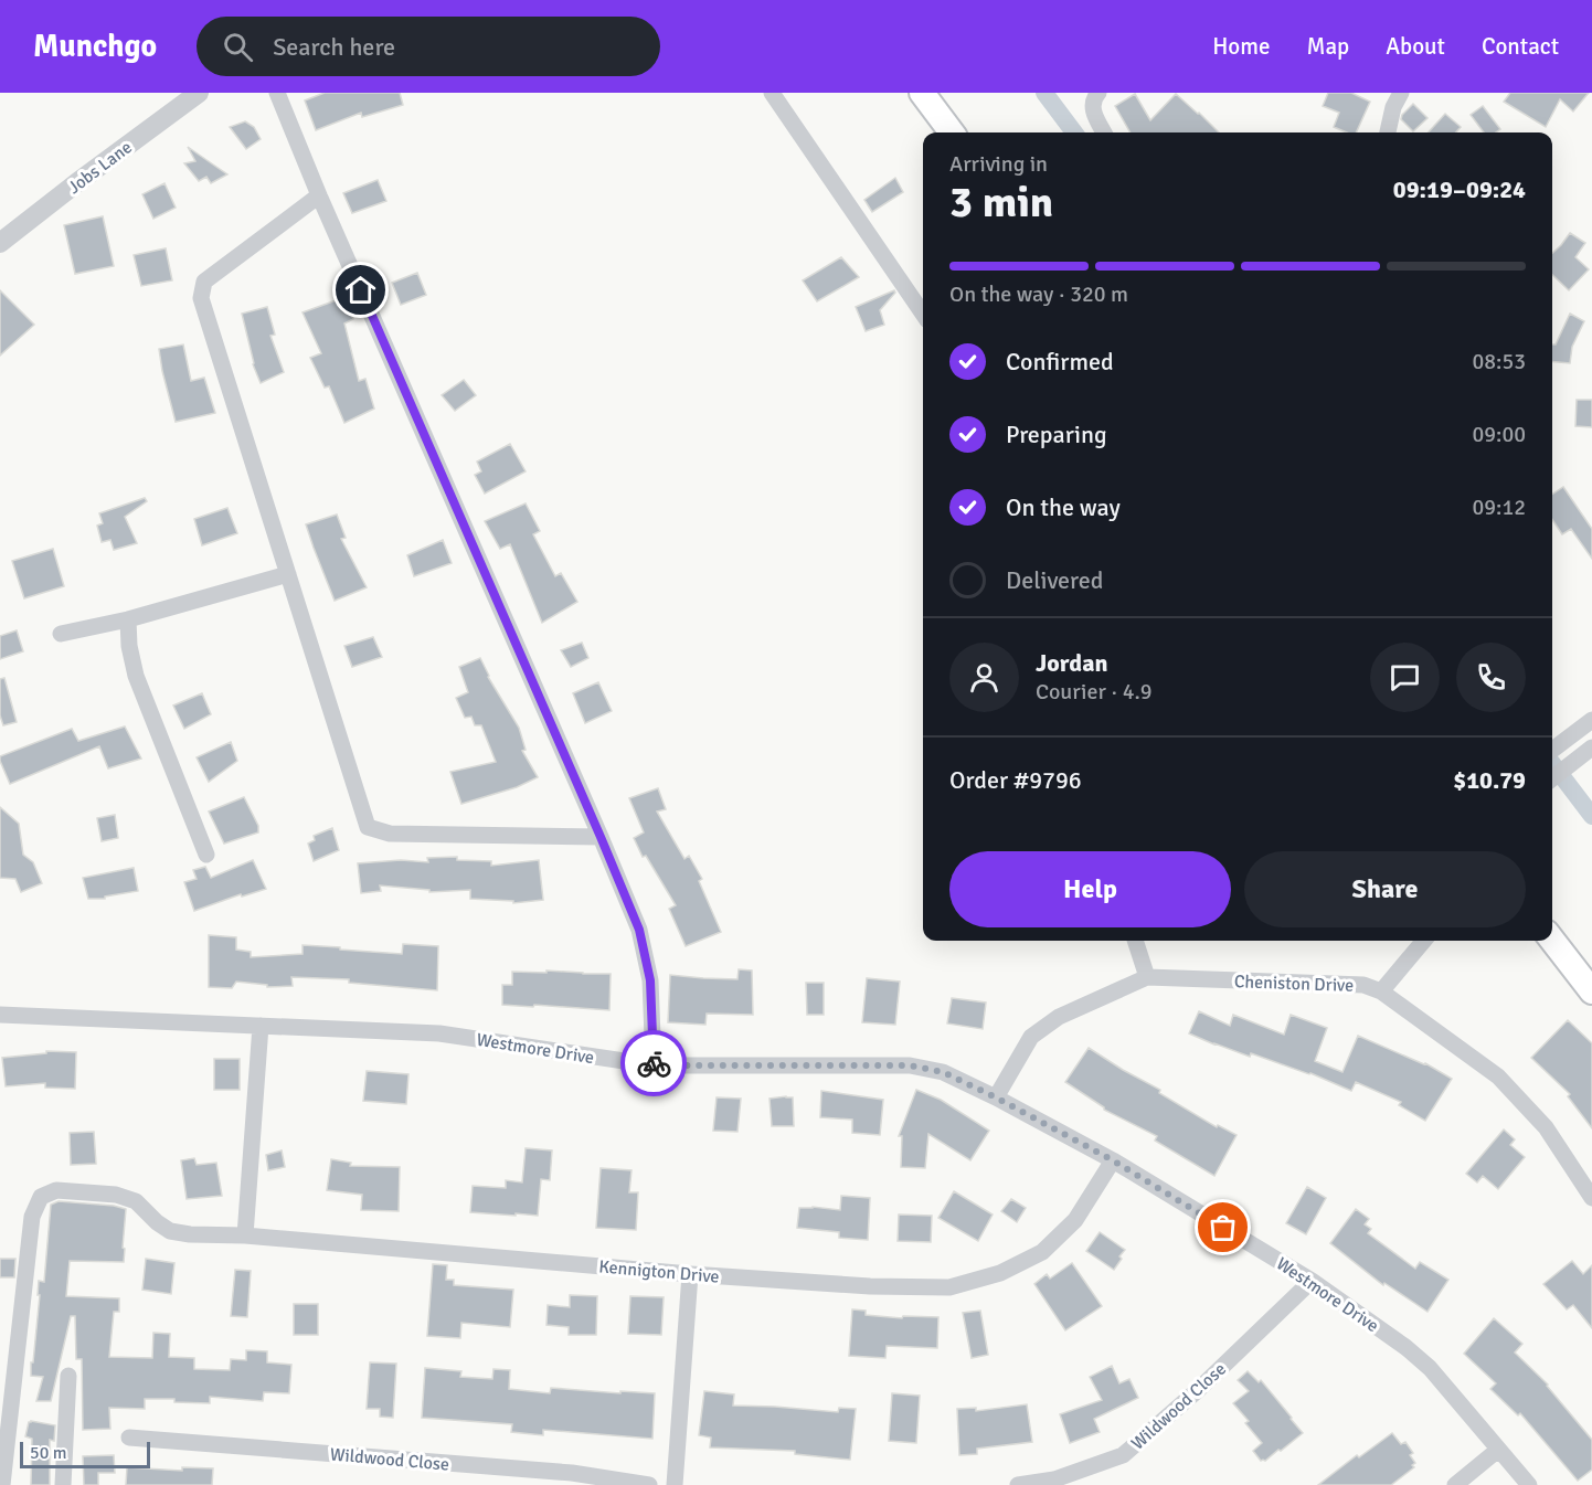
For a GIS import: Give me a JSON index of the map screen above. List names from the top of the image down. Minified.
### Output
{"streets":{"street":["Jobs Lane","Cheniston Drive","Westmore Drive","Kennigton Drive","Wildwood Close"]},"crossings":[["Cheniston Drive","Westmore Drive"],["Westmore Drive","Kennigton Drive"],["Westmore Drive","Wildwood Close"]],"scale_bar":"50 m","page":{"header":"Munchgo","search":"Search here","nav":["Home","Map","About","Contact"],"heading":["3 min","Arriving in","09:19–09:24"],"panel":["Jordan","Courier · 4.9","Order #9796","$10.79"],"bar":"On the way · 320 m","list":[["Confirmed","08:53"],["Preparing","09:00"],["On the way","09:12"],"Delivered"],"buttons":["Help","Share"],"scale":"50 m"}}
